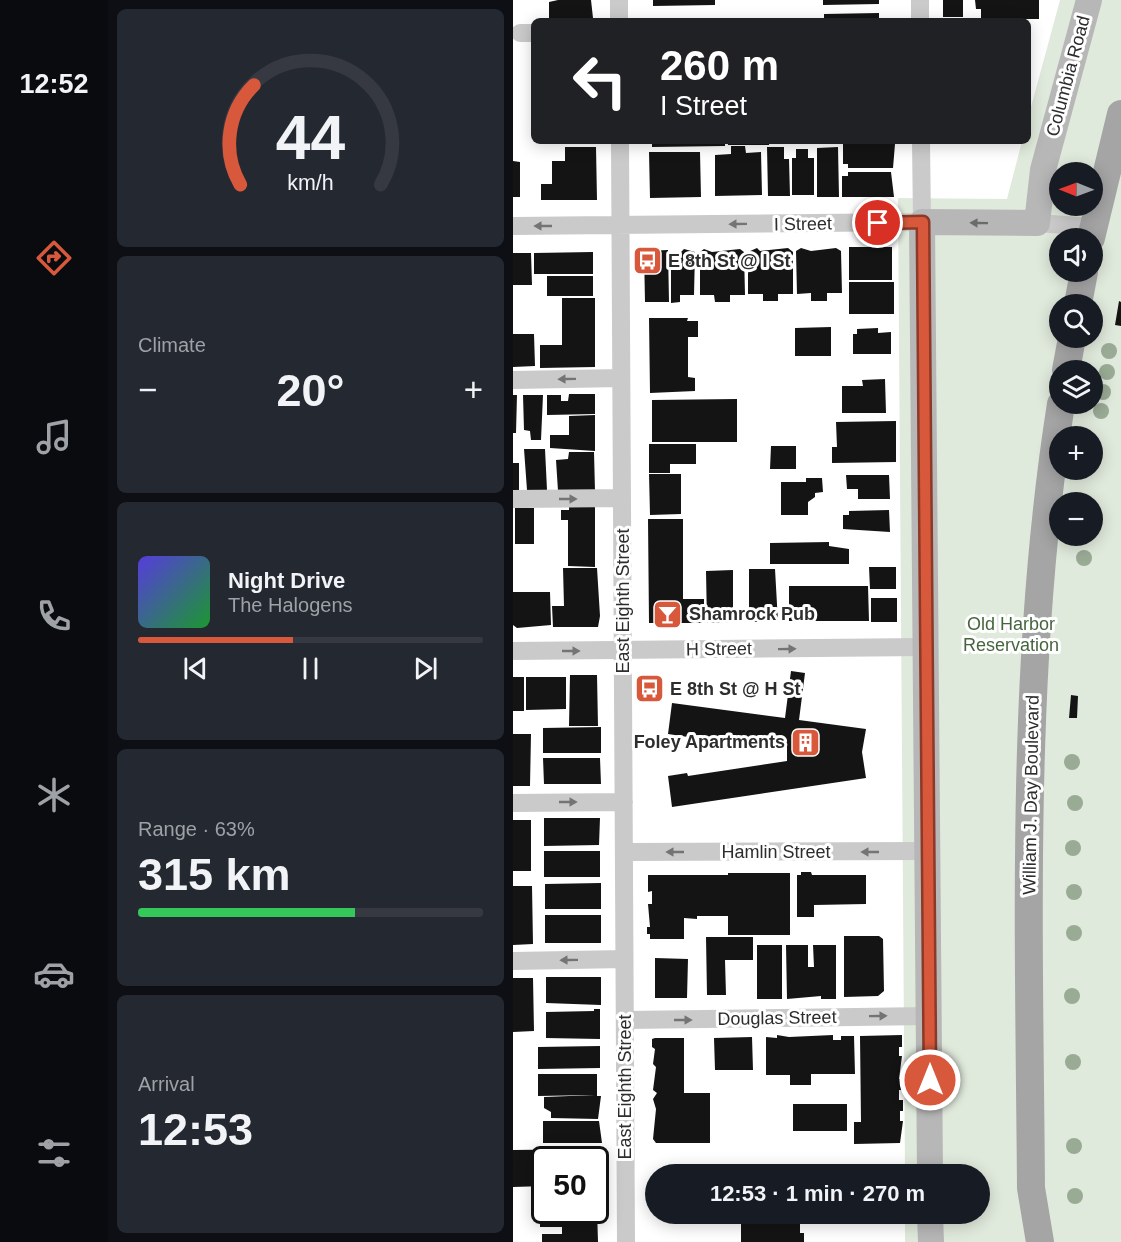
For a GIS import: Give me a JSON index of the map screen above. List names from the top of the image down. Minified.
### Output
{"streets":{"main road":["Columbia Road","I Street","William J. Day Boulevard"],"street":["East Eighth Street","H Street","Hamlin Street","Douglas Street"]},"crossings":[["Columbia Road","I Street"],["I Street","East Eighth Street"],["East Eighth Street","H Street"],["East Eighth Street","Hamlin Street"],["East Eighth Street","Douglas Street"]],"one_way":["I Street","Hamlin Street","Douglas Street"],"parks":["Old Harbor Reservation"],"places":{"bus stop":["E 8th St @ I St","E 8th St @ H St"],"bar":["Shamrock Pub"],"building":["Foley Apartments"]},"north":"left","page":{"tabs":"12:52","turn":["260 m","I Street"],"map_buttons":["+","−"],"tile":["Climate",["Range · 63%","315 km"],["Arrival","12:53"]],"heat":["−","20°","+"],"song":["Night Drive","The Halogens"],"limit":"50","trip":"12:53 · 1 min · 270 m","gauge":["44","km/h"]}}
